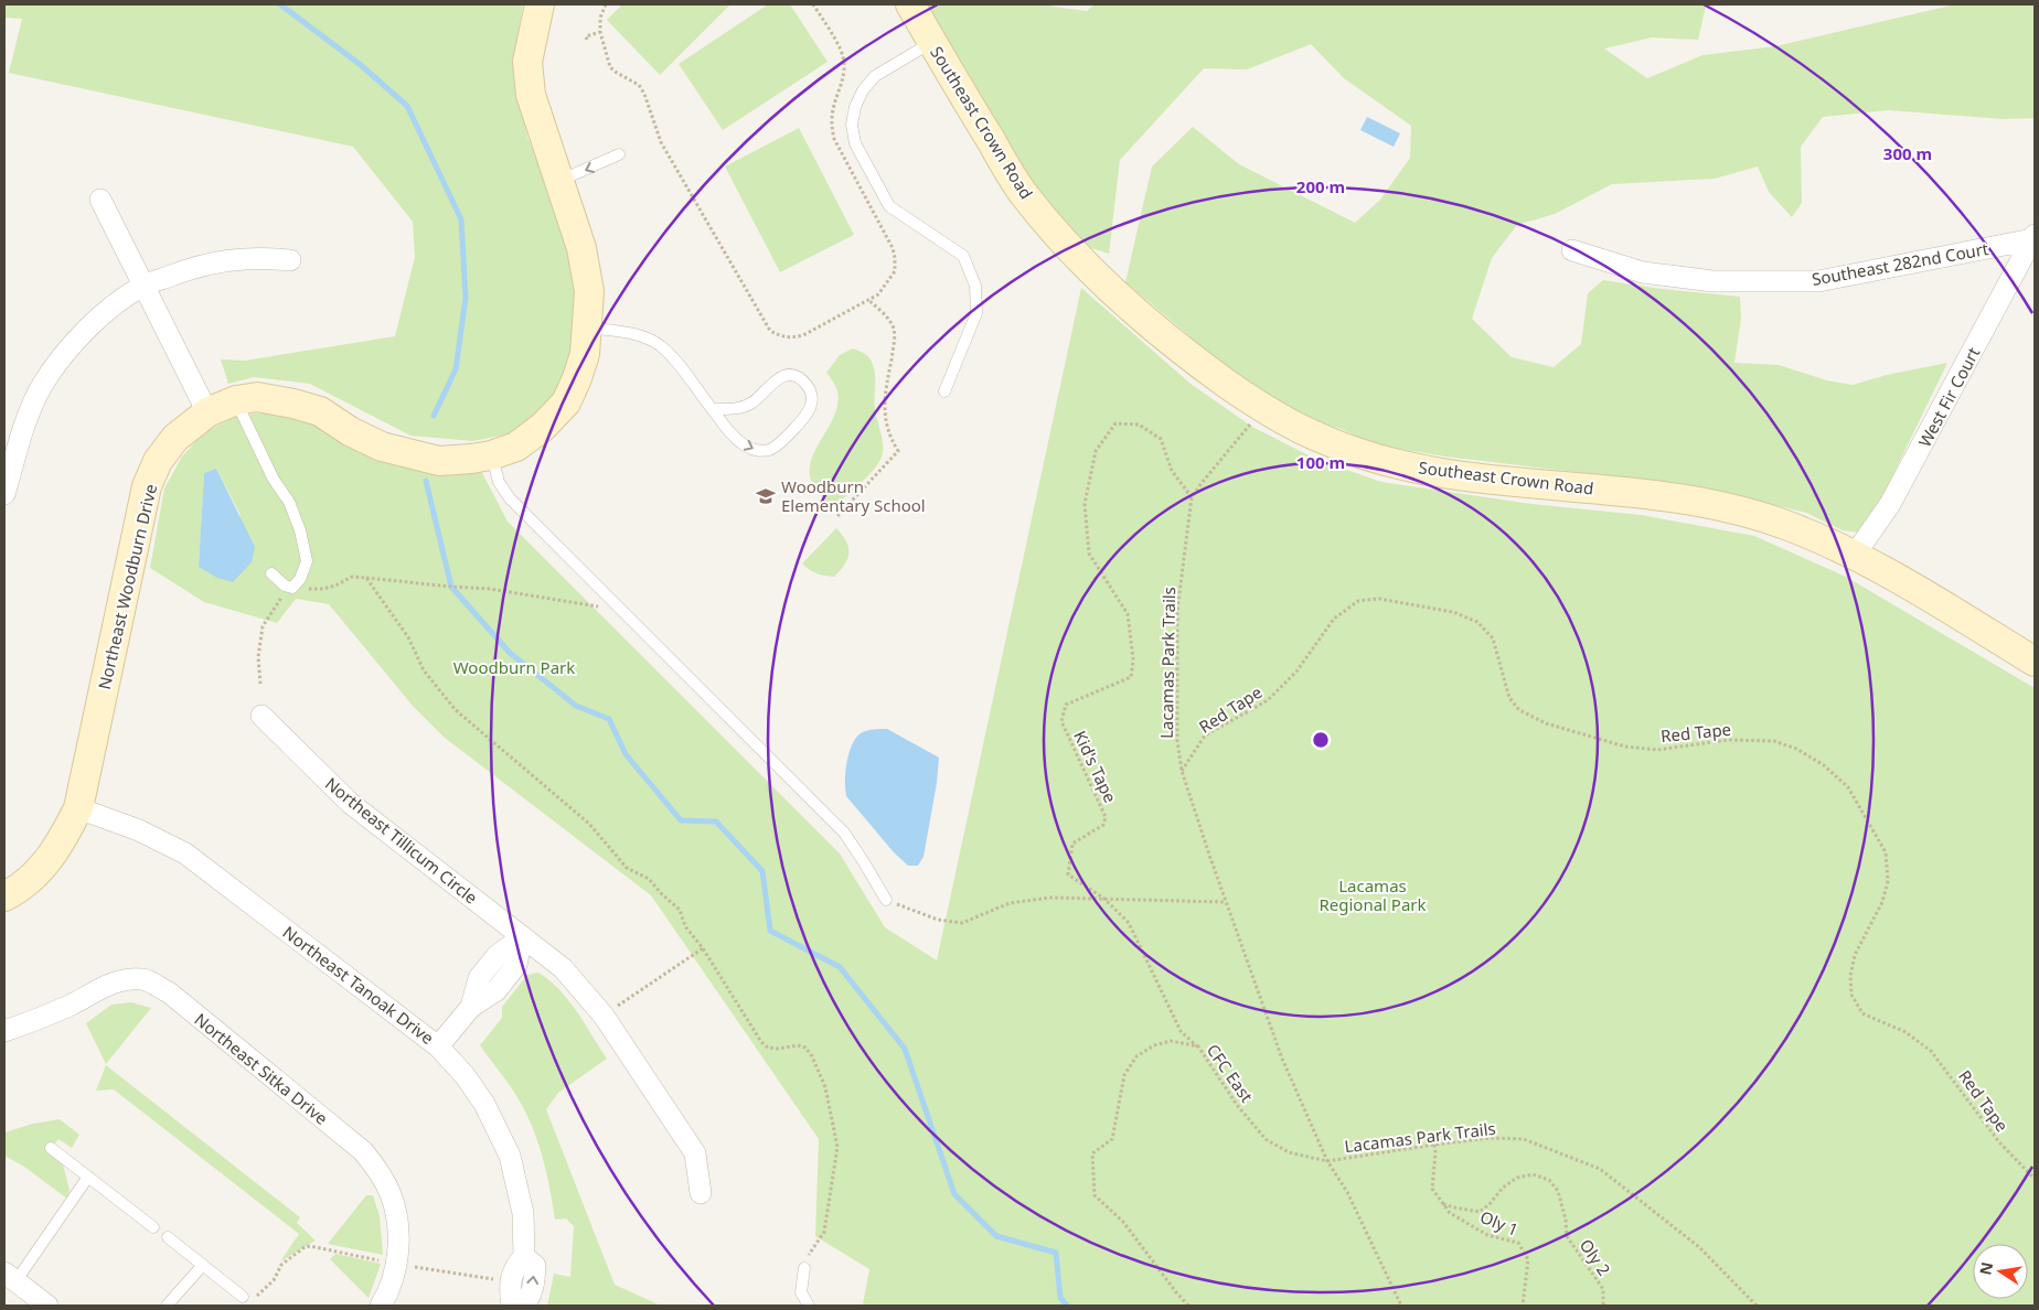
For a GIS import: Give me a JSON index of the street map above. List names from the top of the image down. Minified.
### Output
{"streets":{"street":["Southeast Crown Road","Southeast 282nd Court","West Fir Court","Northeast Woodburn Drive","Northeast Tillicum Circle","Northeast Tanoak Drive","Northeast Sitka Drive"],"path":["Lacamas Park Trails","Red Tape","Kid's Tape","CFC East","Oly 1","Oly 2"]},"crossings":[["Southeast Crown Road","West Fir Court"],["Southeast Crown Road","Lacamas Park Trails"],["Southeast 282nd Court","West Fir Court"],["Northeast Woodburn Drive","Northeast Tanoak Drive"],["Lacamas Park Trails","Red Tape"],["Lacamas Park Trails","Kid's Tape"],["Lacamas Park Trails","CFC East"],["Lacamas Park Trails","Oly 1"],["Oly 1","Oly 2"]],"parks":["Woodburn Park","Lacamas Regional Park"],"places":{"school or university":["Woodburn Elementary School"]},"north":"left","rings":["300 m","200 m","100 m"]}
